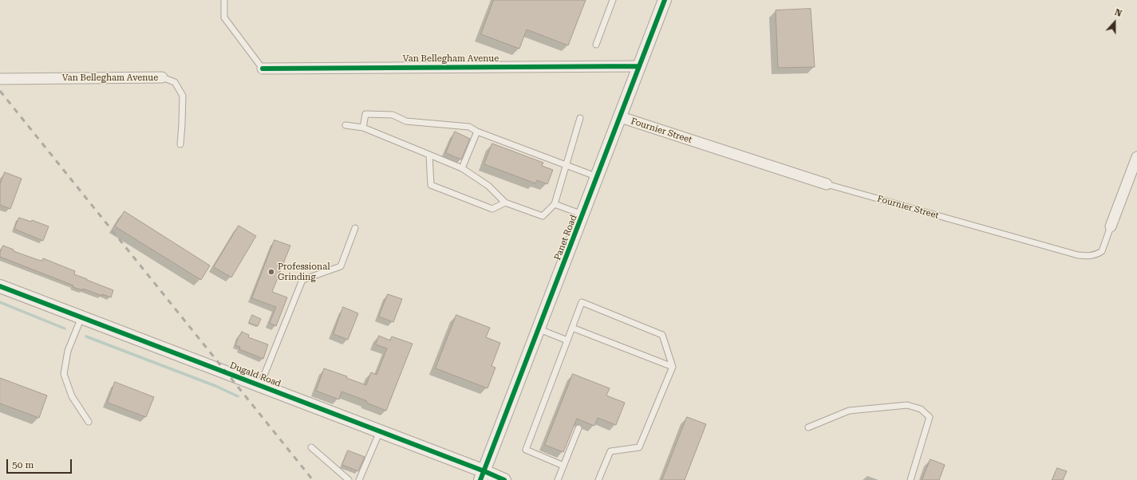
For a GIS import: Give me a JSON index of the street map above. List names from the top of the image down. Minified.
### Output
{"streets":{"street":["Van Bellegham Avenue","Fournier Street","Panet Road","Dugald Road"]},"crossings":[["Van Bellegham Avenue","Panet Road"],["Fournier Street","Panet Road"],["Panet Road","Dugald Road"]],"places":["Professional Grinding"],"scale_bar":"50 m","north":"top"}
